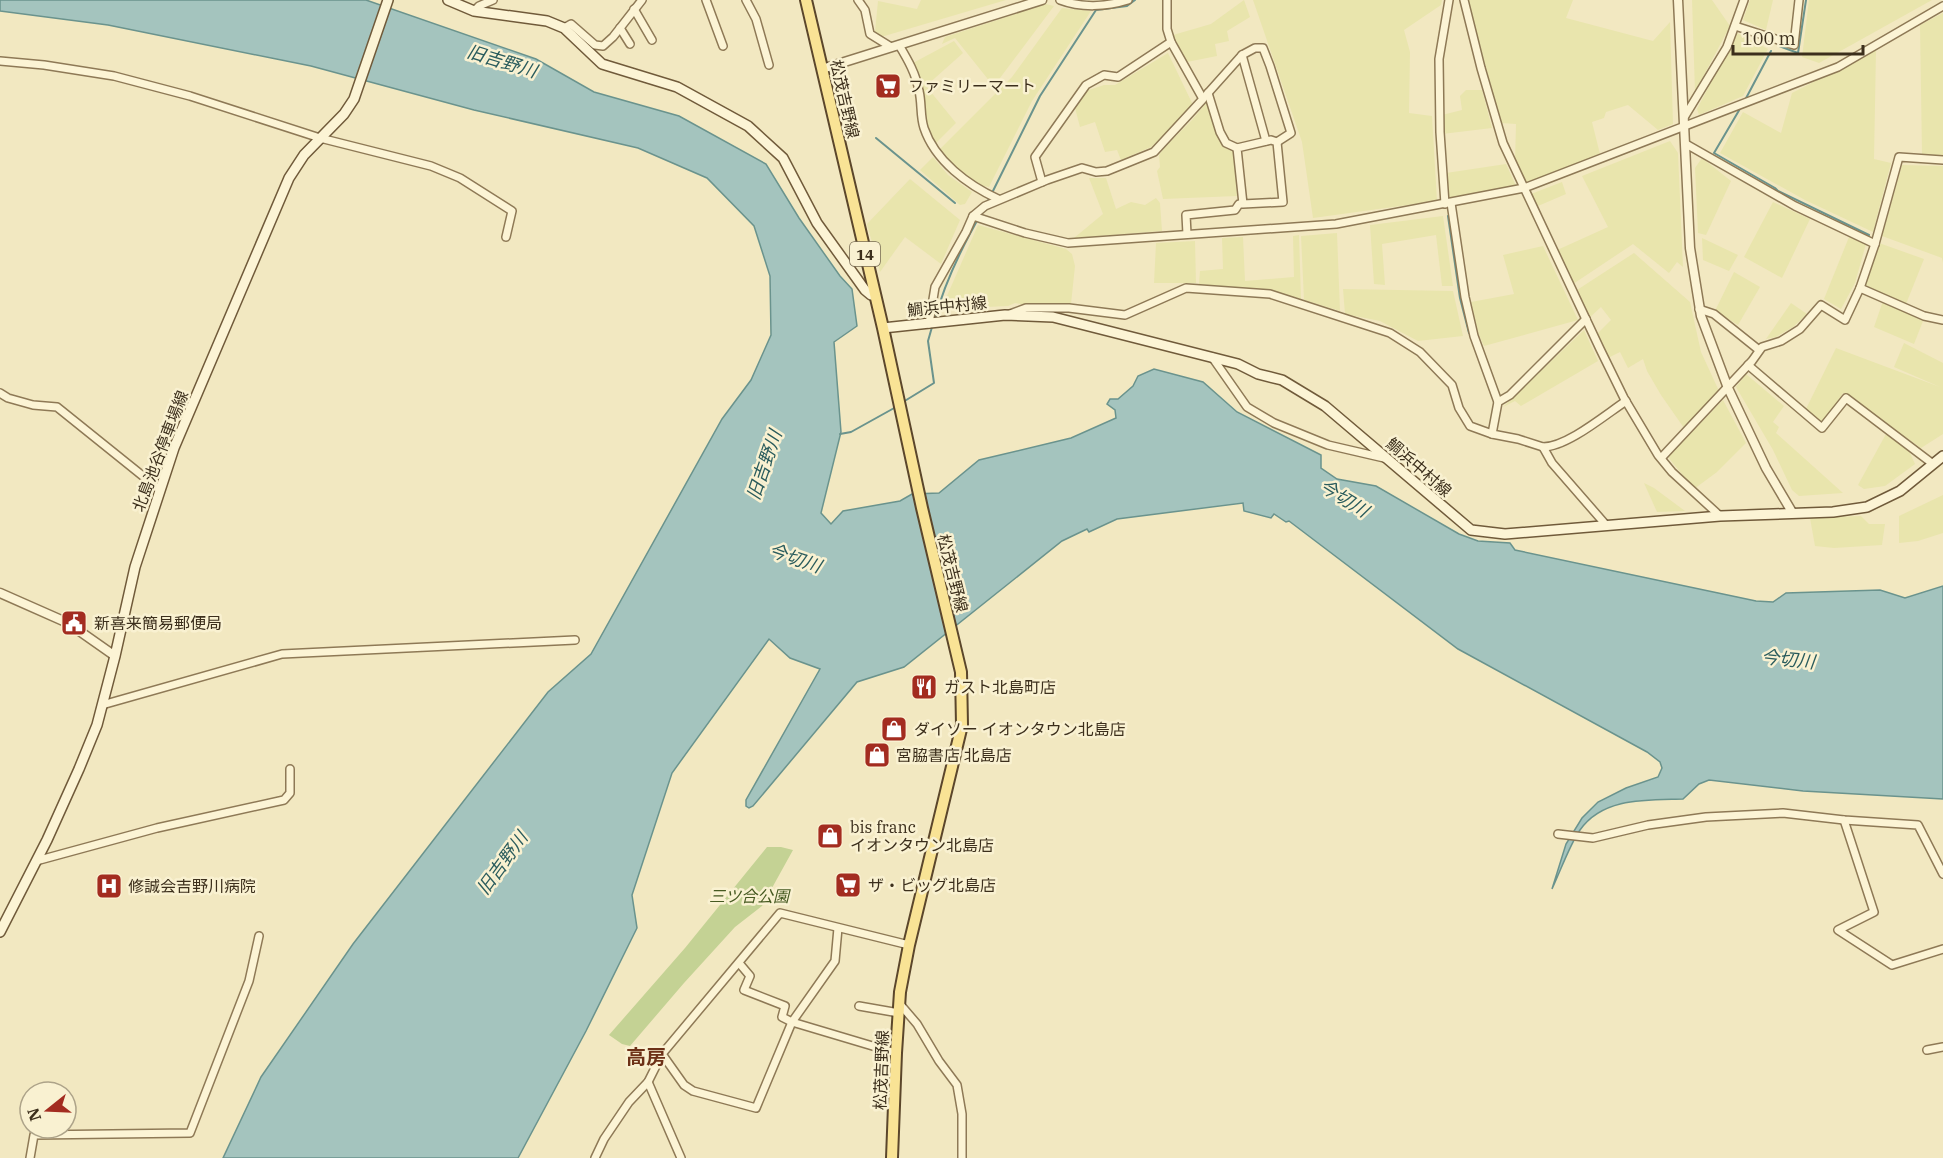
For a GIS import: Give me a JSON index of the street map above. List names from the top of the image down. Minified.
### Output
{"streets":{"main road":["松茂吉野線","14","鯛浜中村線","北島池谷停車場線"]},"crossings":[["松茂吉野線","鯛浜中村線"]],"districts":["高房"],"water":["旧吉野川","今切川"],"parks":["三ツ合公園"],"places":{"supermarket":["ファミリーマート","ザ・ビッグ北島店"],"public building":["新喜来簡易郵便局"],"restaurant":["ガスト北島町店"],"shop":["ダイソー イオンタウン北島店","宮脇書店 北島店","bis franc イオンタウン北島店"],"hospital":["修誠会吉野川病院"]},"scale_bar":"100 m","north":"left"}
